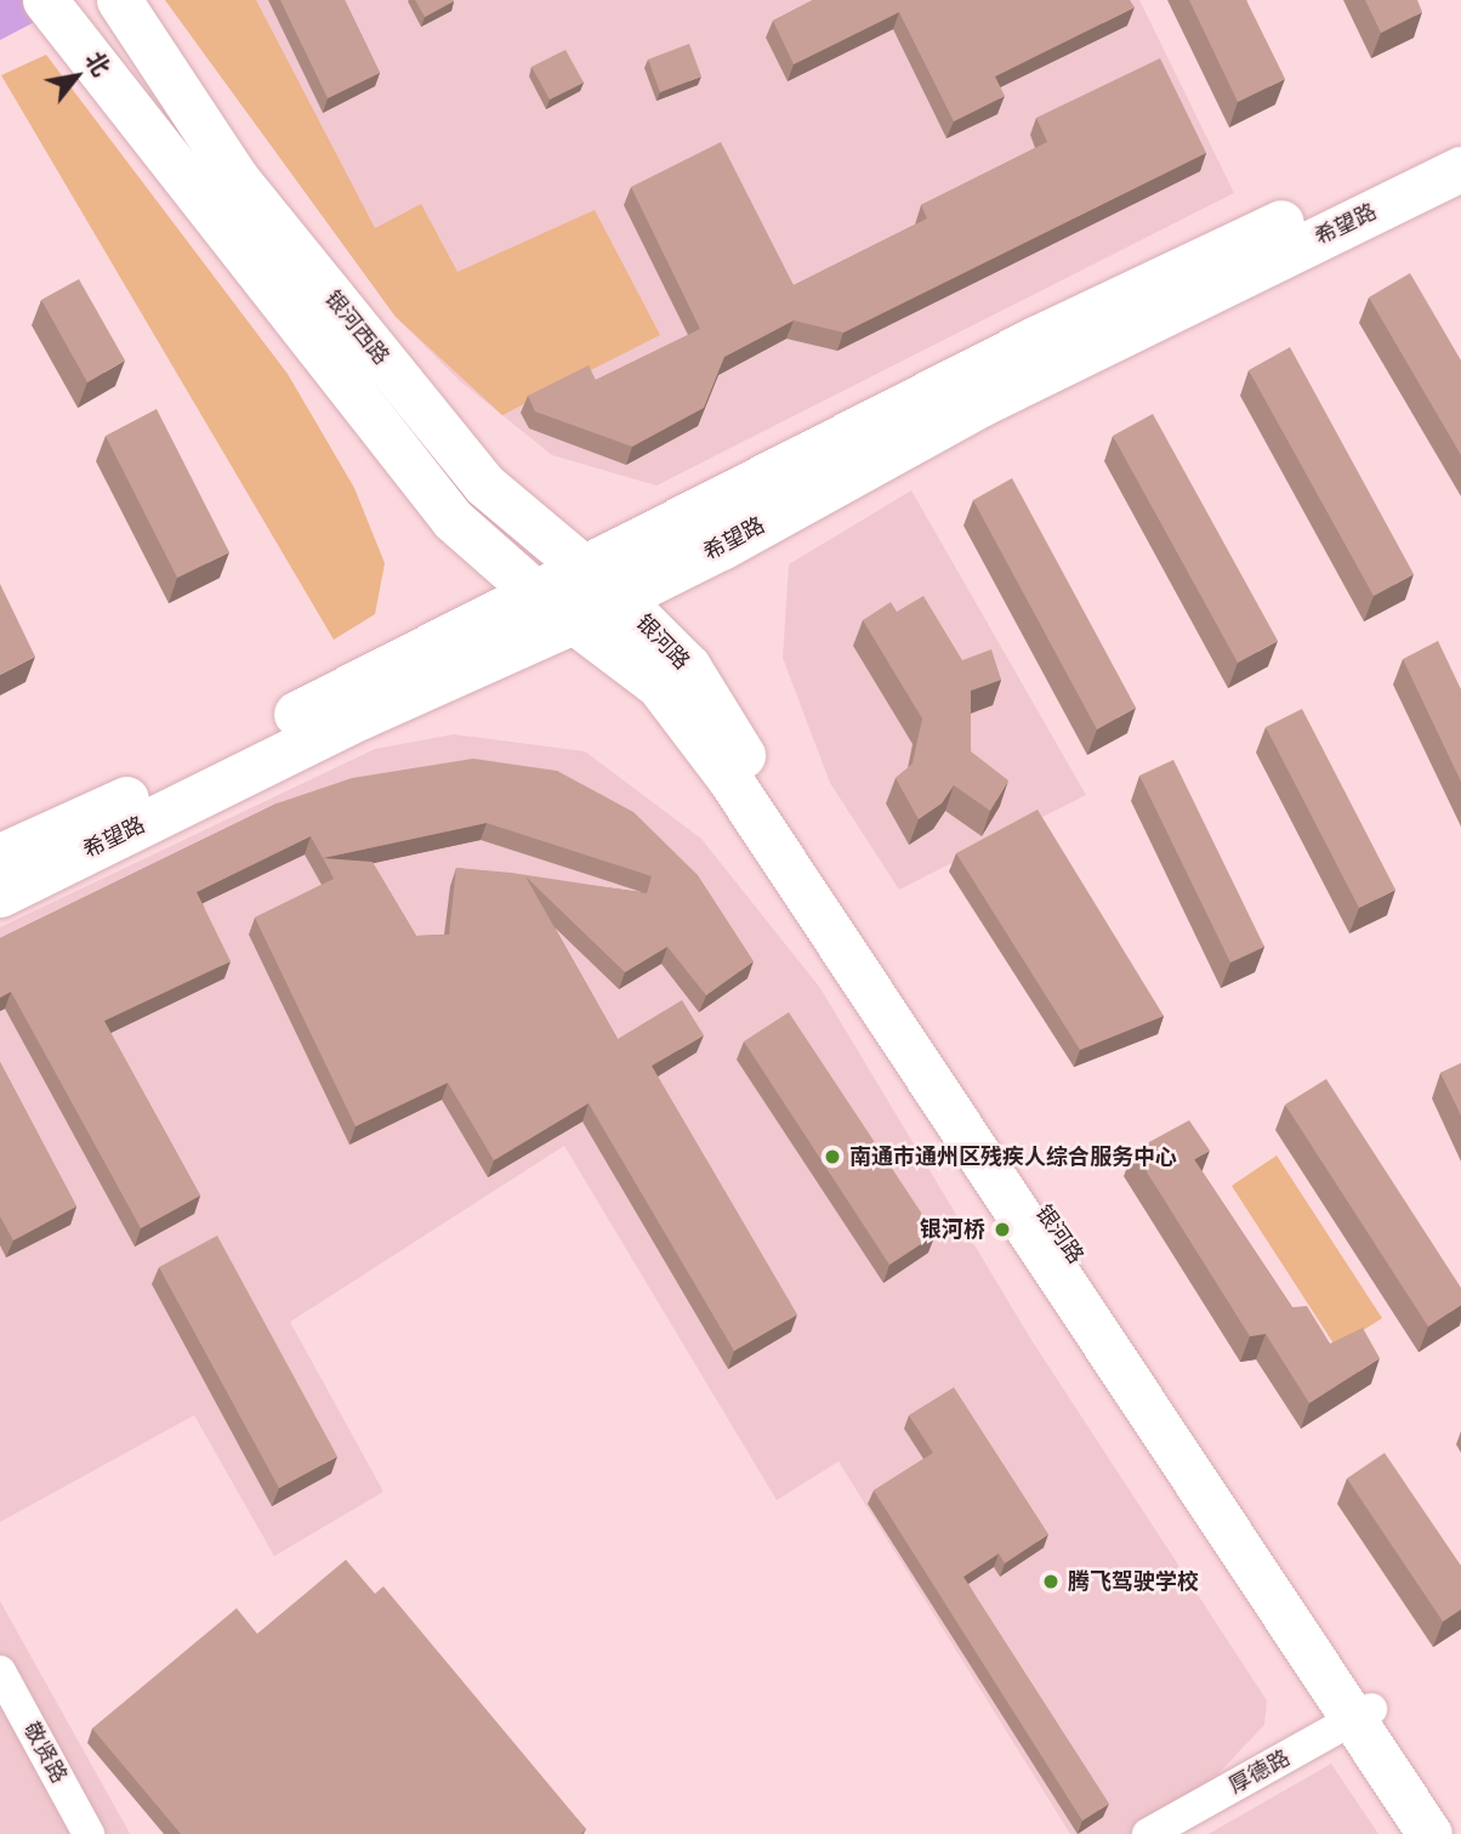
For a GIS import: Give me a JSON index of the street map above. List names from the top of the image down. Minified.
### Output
{"streets":{"main road":["希望路","银河西路","银河路"],"street":["敬贤路","厚德路"]},"crossings":[["希望路","银河西路"],["希望路","银河路"],["银河西路","银河路"],["银河路","厚德路"]],"places":["南通市通州区残疾人综合服务中心","银河桥","腾飞驾驶学校"],"north":"top right"}
